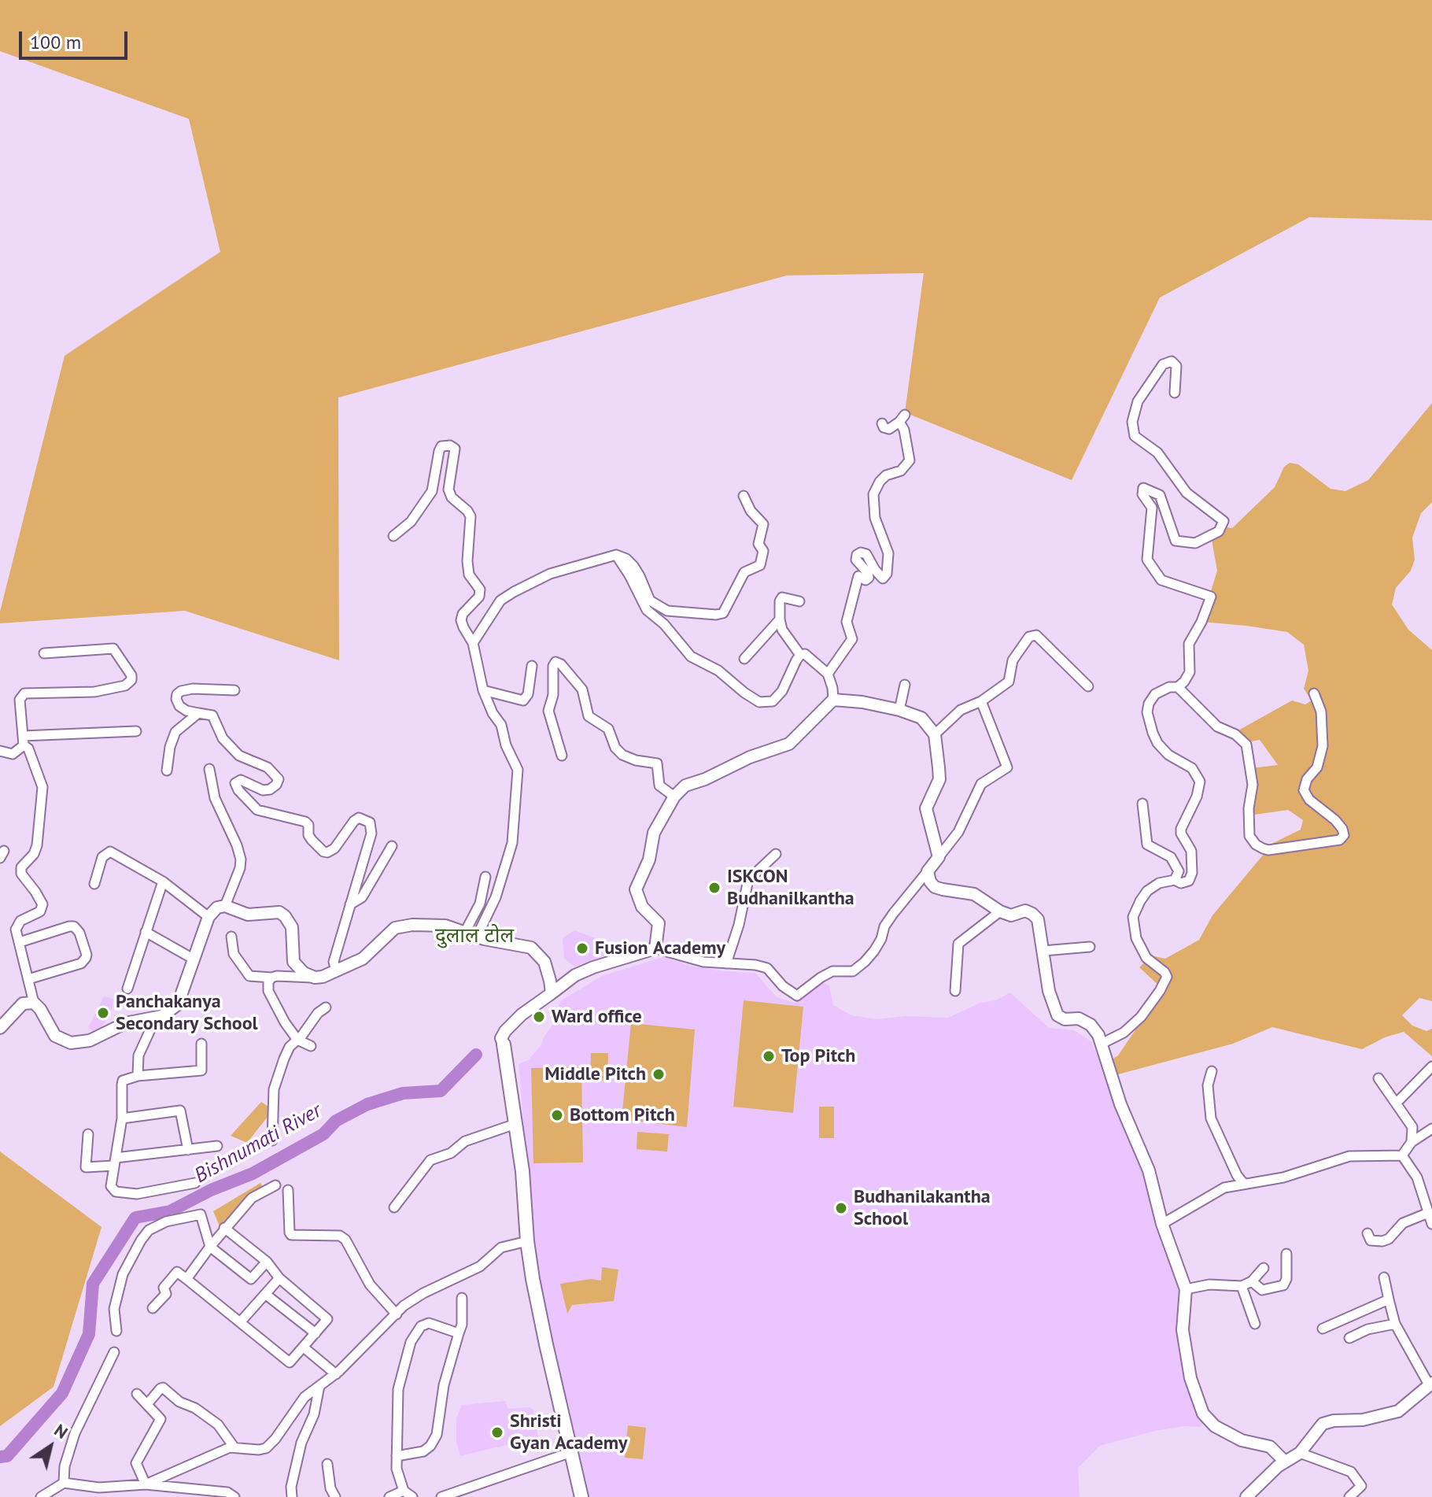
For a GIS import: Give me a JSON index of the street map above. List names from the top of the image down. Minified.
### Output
{"districts":["दुलाल टोल"],"water":["Bishnumati River"],"places":["ISKCON Budhanilkantha","Fusion Academy","Panchakanya Secondary School","Ward office","Top Pitch","Middle Pitch","Bottom Pitch","Budhanilakantha School","Shristi Gyan Academy"],"scale_bar":"100 m","north":"top right"}
